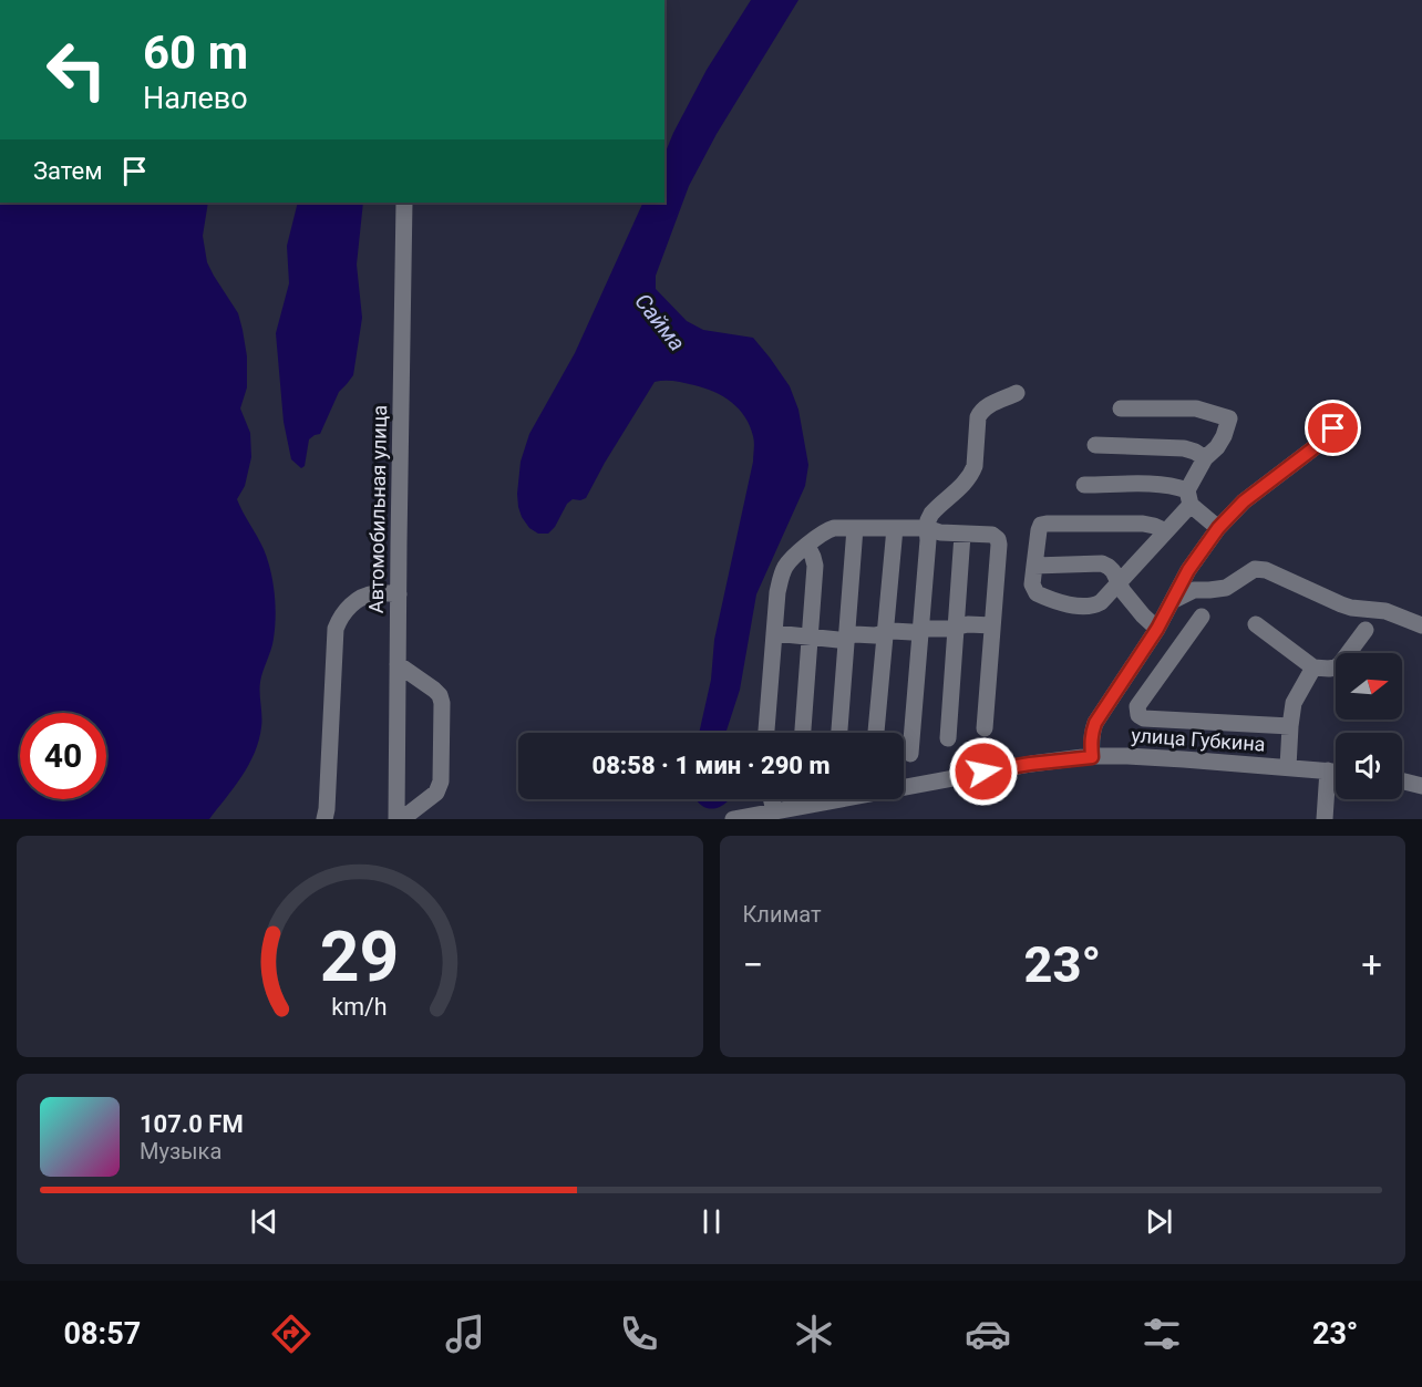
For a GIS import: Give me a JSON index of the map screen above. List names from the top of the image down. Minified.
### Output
{"streets":{"street":["Автомобильная улица","улица Губкина"]},"water":["Сайма"],"north":"right","page":{"turn":["60 m","Налево"],"then":"Затем","limit":"40","trip":"08:58 · 1 мин · 290 m","tile":"Климат","heat":["−","23°","+"],"song":["107.0 FM","Музыка"],"tabs":["08:57","23°"],"gauge":["29","km/h"]}}
